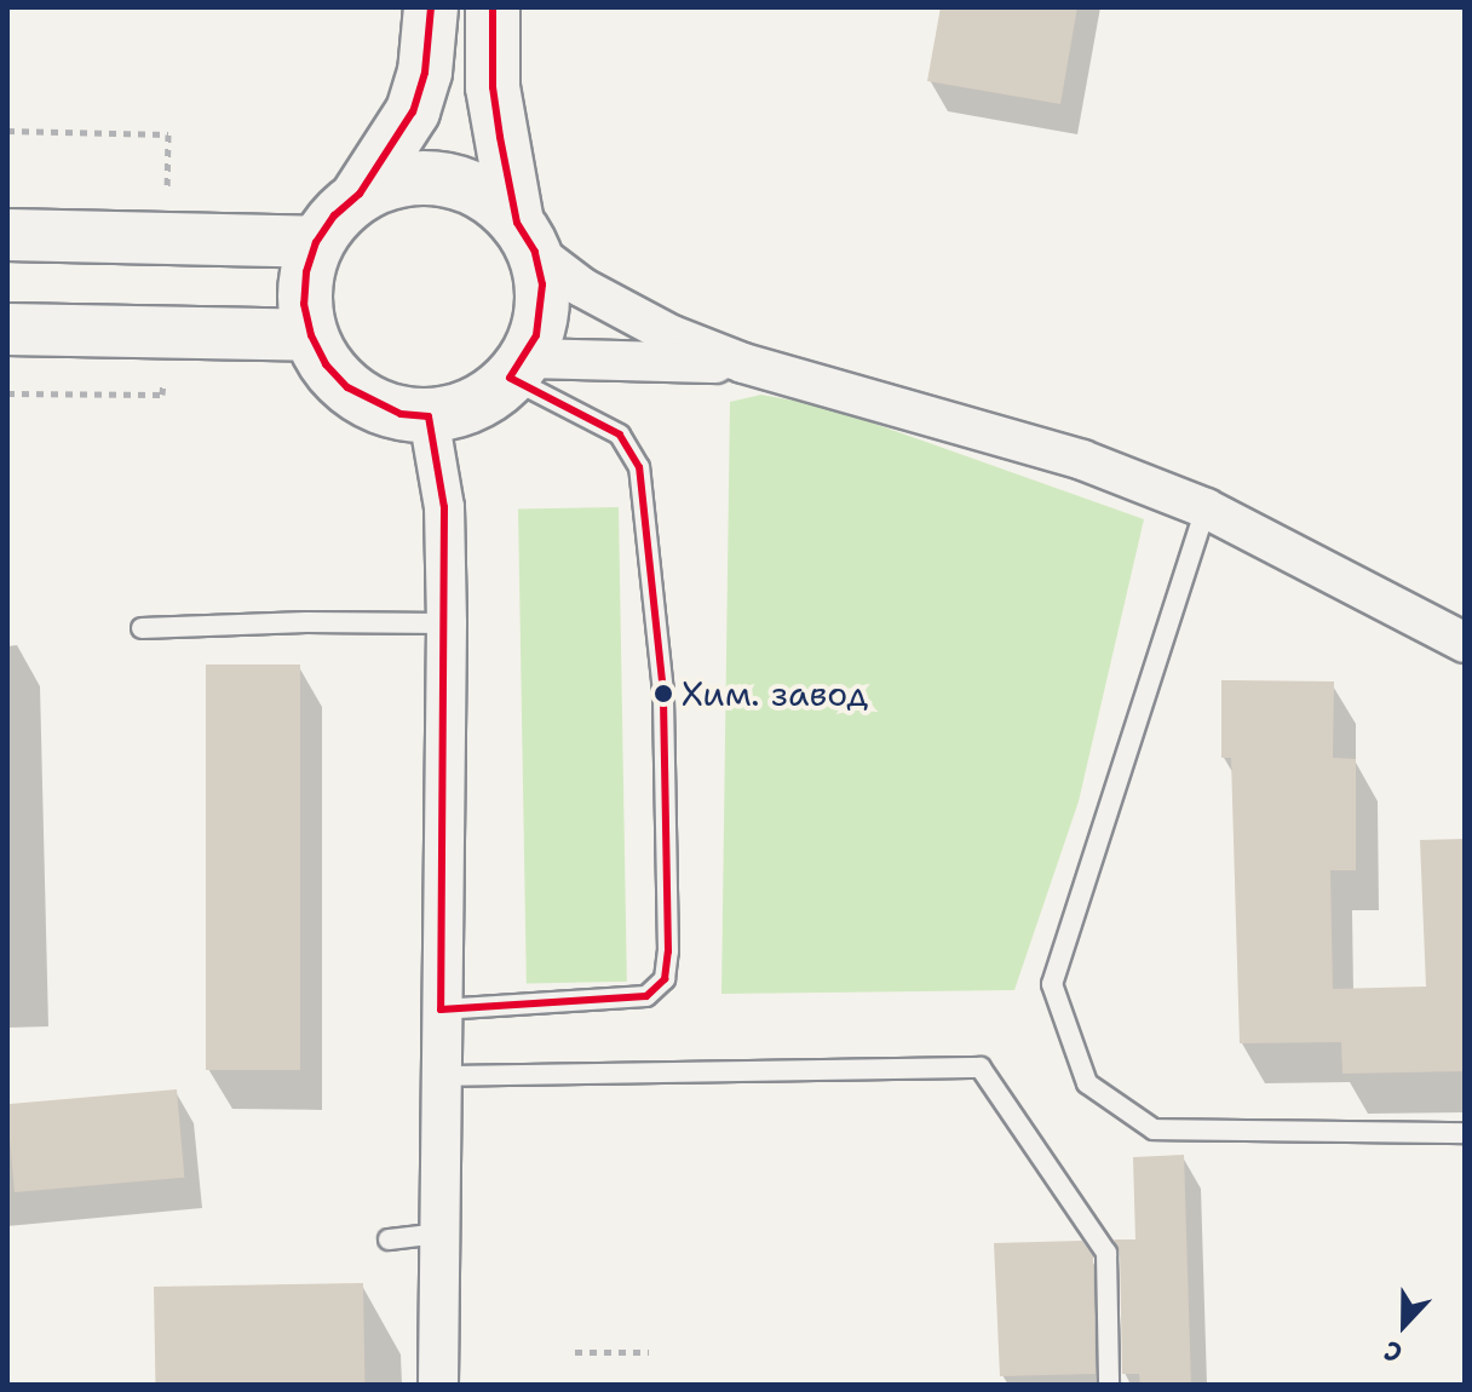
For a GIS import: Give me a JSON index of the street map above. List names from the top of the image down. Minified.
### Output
{"places":["Хим. завод"],"north":"bottom"}
